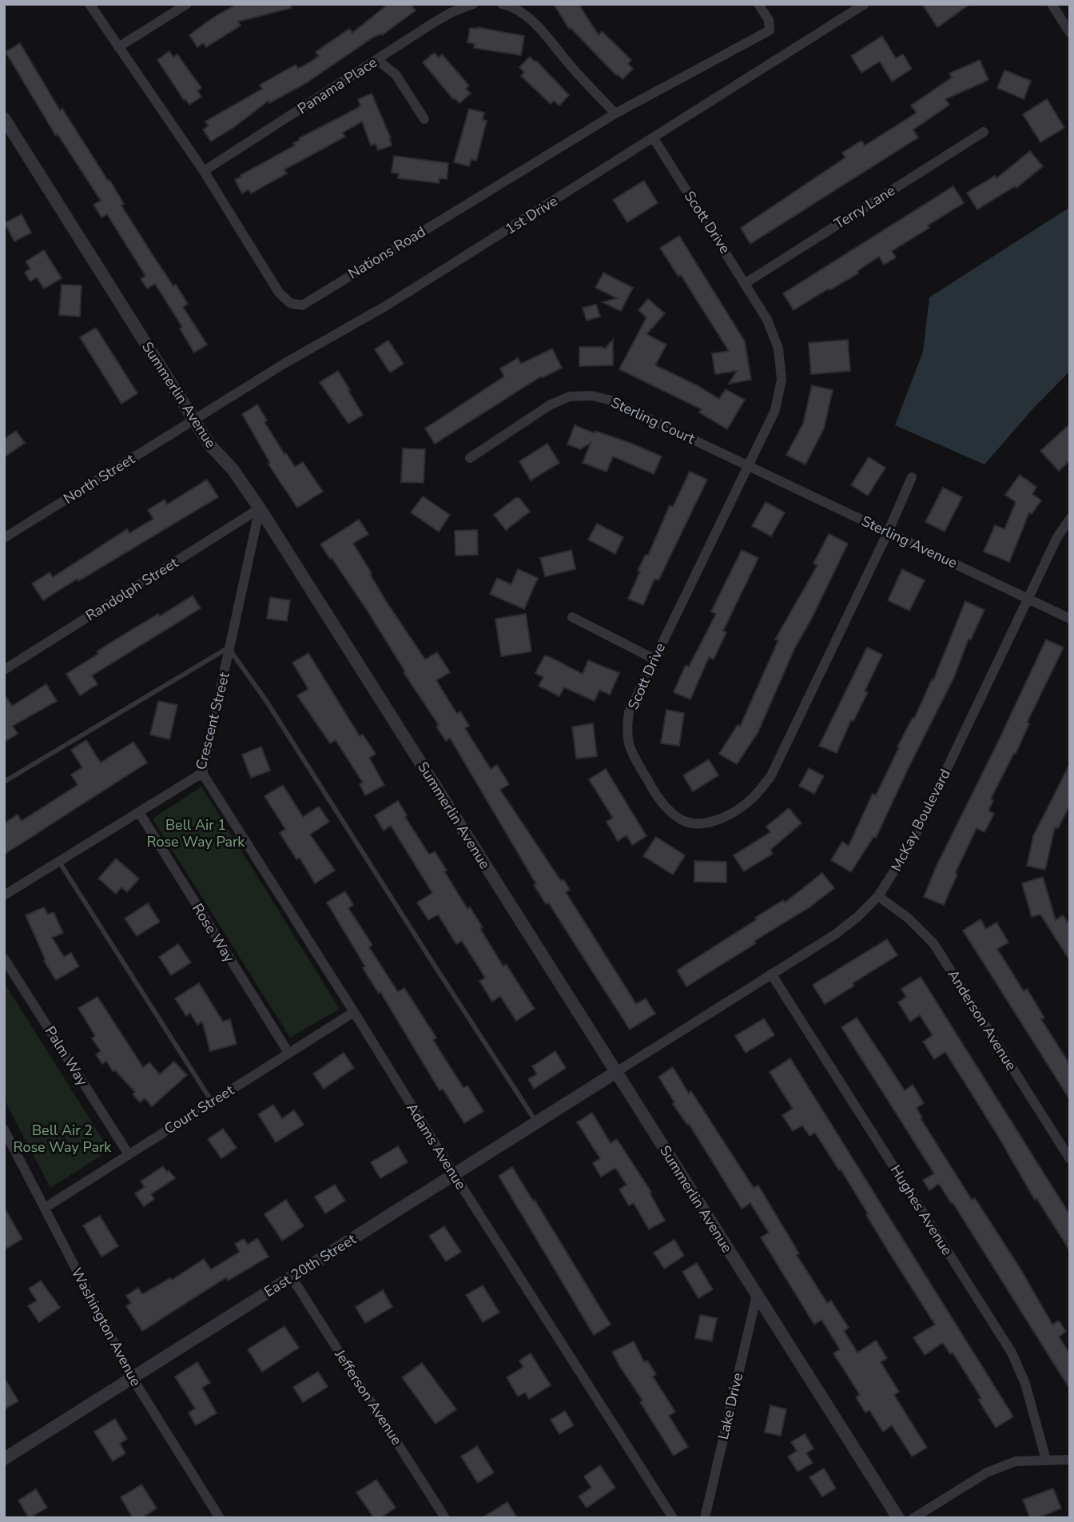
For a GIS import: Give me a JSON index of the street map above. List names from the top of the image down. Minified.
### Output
{"streets":{"street":["Panama Place","Terry Lane","1st Drive","Scott Drive","Nations Road","Summerlin Avenue","Sterling Court","North Street","Sterling Avenue","Randolph Street","Crescent Street","McKay Boulevard","Rose Way","Anderson Avenue","Palm Way","Court Street","Adams Avenue","Hughes Avenue","East 20th Street","Washington Avenue","Jefferson Avenue","Lake Drive"]},"crossings":[["Panama Place","Nations Road"],["Terry Lane","Scott Drive"],["1st Drive","Scott Drive"],["1st Drive","Summerlin Avenue"],["1st Drive","North Street"],["Scott Drive","Sterling Court"],["Scott Drive","Sterling Avenue"],["Summerlin Avenue","North Street"],["Summerlin Avenue","Randolph Street"],["Summerlin Avenue","Crescent Street"],["Summerlin Avenue","McKay Boulevard"],["Summerlin Avenue","East 20th Street"],["Summerlin Avenue","Lake Drive"],["Sterling Court","Sterling Avenue"],["Sterling Avenue","McKay Boulevard"],["Randolph Street","Crescent Street"],["Crescent Street","Rose Way"],["Crescent Street","Adams Avenue"],["McKay Boulevard","Anderson Avenue"],["McKay Boulevard","Hughes Avenue"],["McKay Boulevard","East 20th Street"],["Rose Way","Court Street"],["Palm Way","Court Street"],["Court Street","Adams Avenue"],["Court Street","Washington Avenue"],["Adams Avenue","East 20th Street"],["East 20th Street","Washington Avenue"],["East 20th Street","Jefferson Avenue"]],"parks":["Bell Air 1 Rose Way Park","Bell Air 2 Rose Way Park"]}
